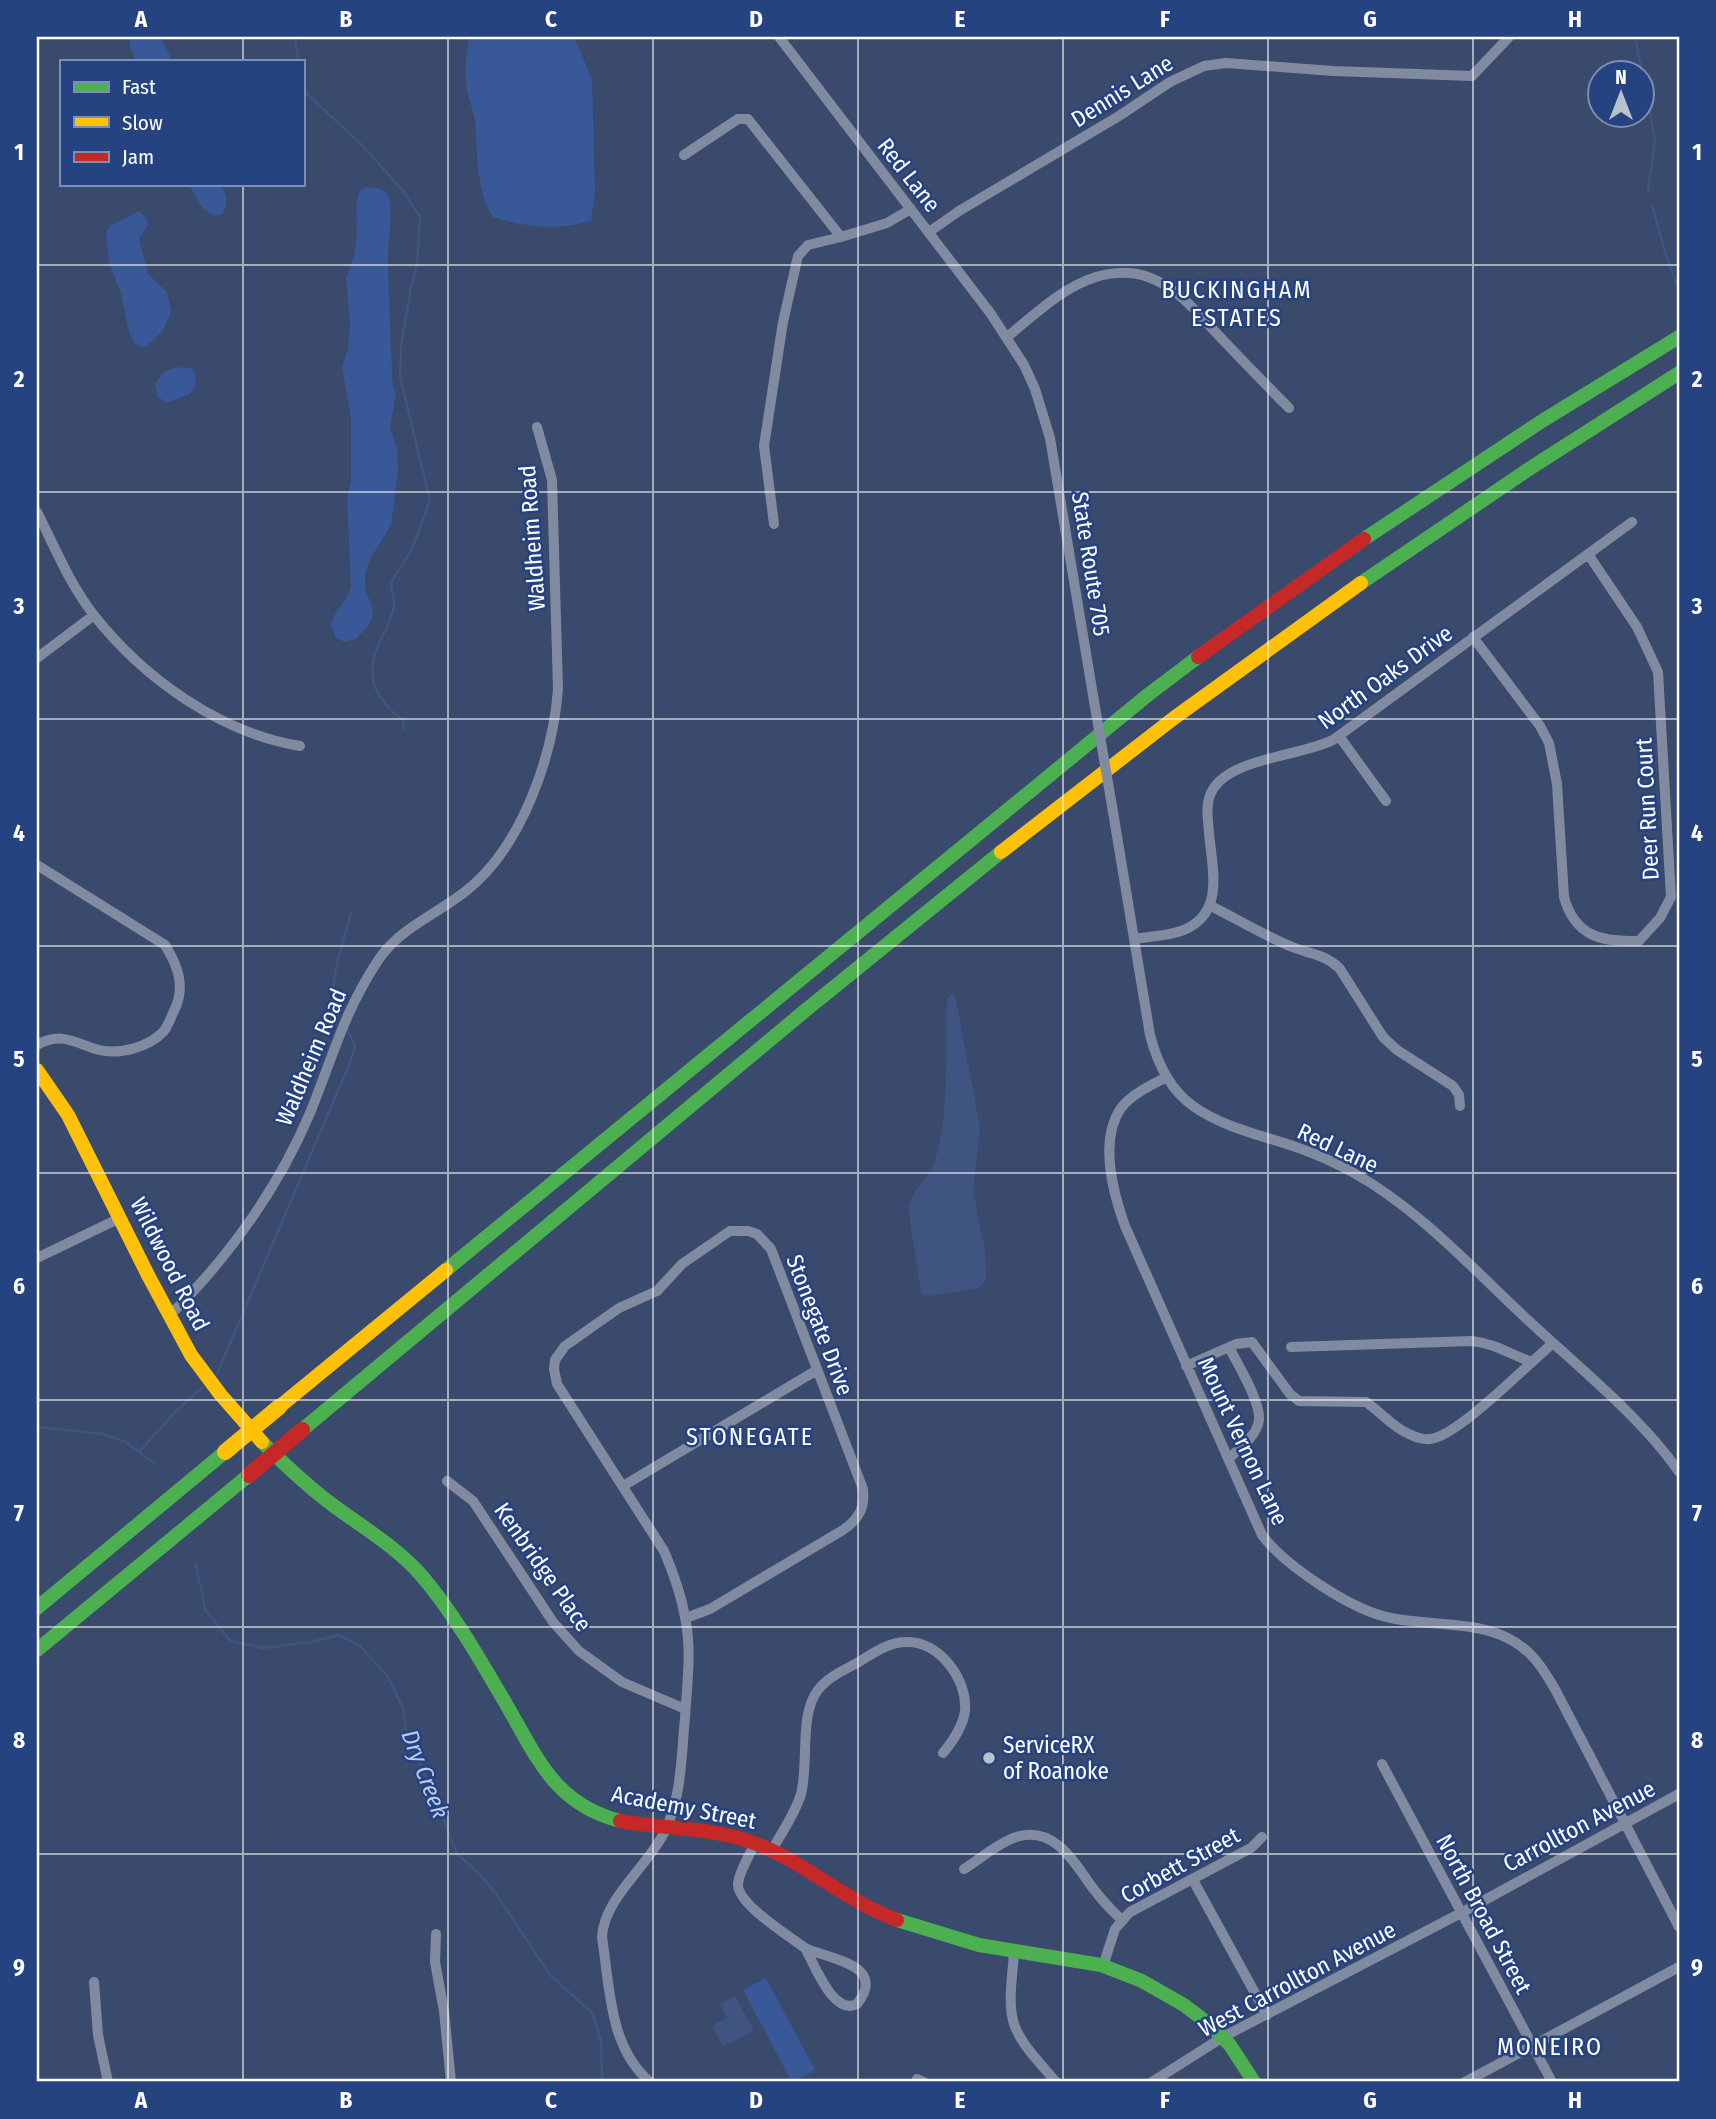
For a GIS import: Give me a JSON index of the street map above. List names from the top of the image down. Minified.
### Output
{"streets":{"main road":["Wildwood Road","Academy Street"],"street":["Dennis Lane","Red Lane","Waldheim Road","State Route 705","North Oaks Drive","Deer Run Court","Stonegate Drive","Mount Vernon Lane","Kenbridge Place","Carrollton Avenue","Corbett Street","North Broad Street","West Carrollton Avenue"]},"crossings":[["Dennis Lane","Red Lane"],["Red Lane","State Route 705"],["Red Lane","Mount Vernon Lane"],["Waldheim Road","Wildwood Road"],["North Oaks Drive","Deer Run Court"],["Wildwood Road","Academy Street"],["Stonegate Drive","Kenbridge Place"],["Stonegate Drive","Academy Street"],["Mount Vernon Lane","Carrollton Avenue"],["Academy Street","Corbett Street"],["Academy Street","West Carrollton Avenue"],["Carrollton Avenue","North Broad Street"],["Carrollton Avenue","West Carrollton Avenue"],["North Broad Street","West Carrollton Avenue"]],"districts":["BUCKINGHAM ESTATES","STONEGATE","MONEIRO"],"water":["Dry Creek"],"places":["ServiceRX of Roanoke"],"legend":["Fast","Slow","Jam"],"north":"top","grid":{"columns":["A","B","C","D","E","F","G","H"],"rows":["1","2","3","4","5","6","7","8","9"]}}
